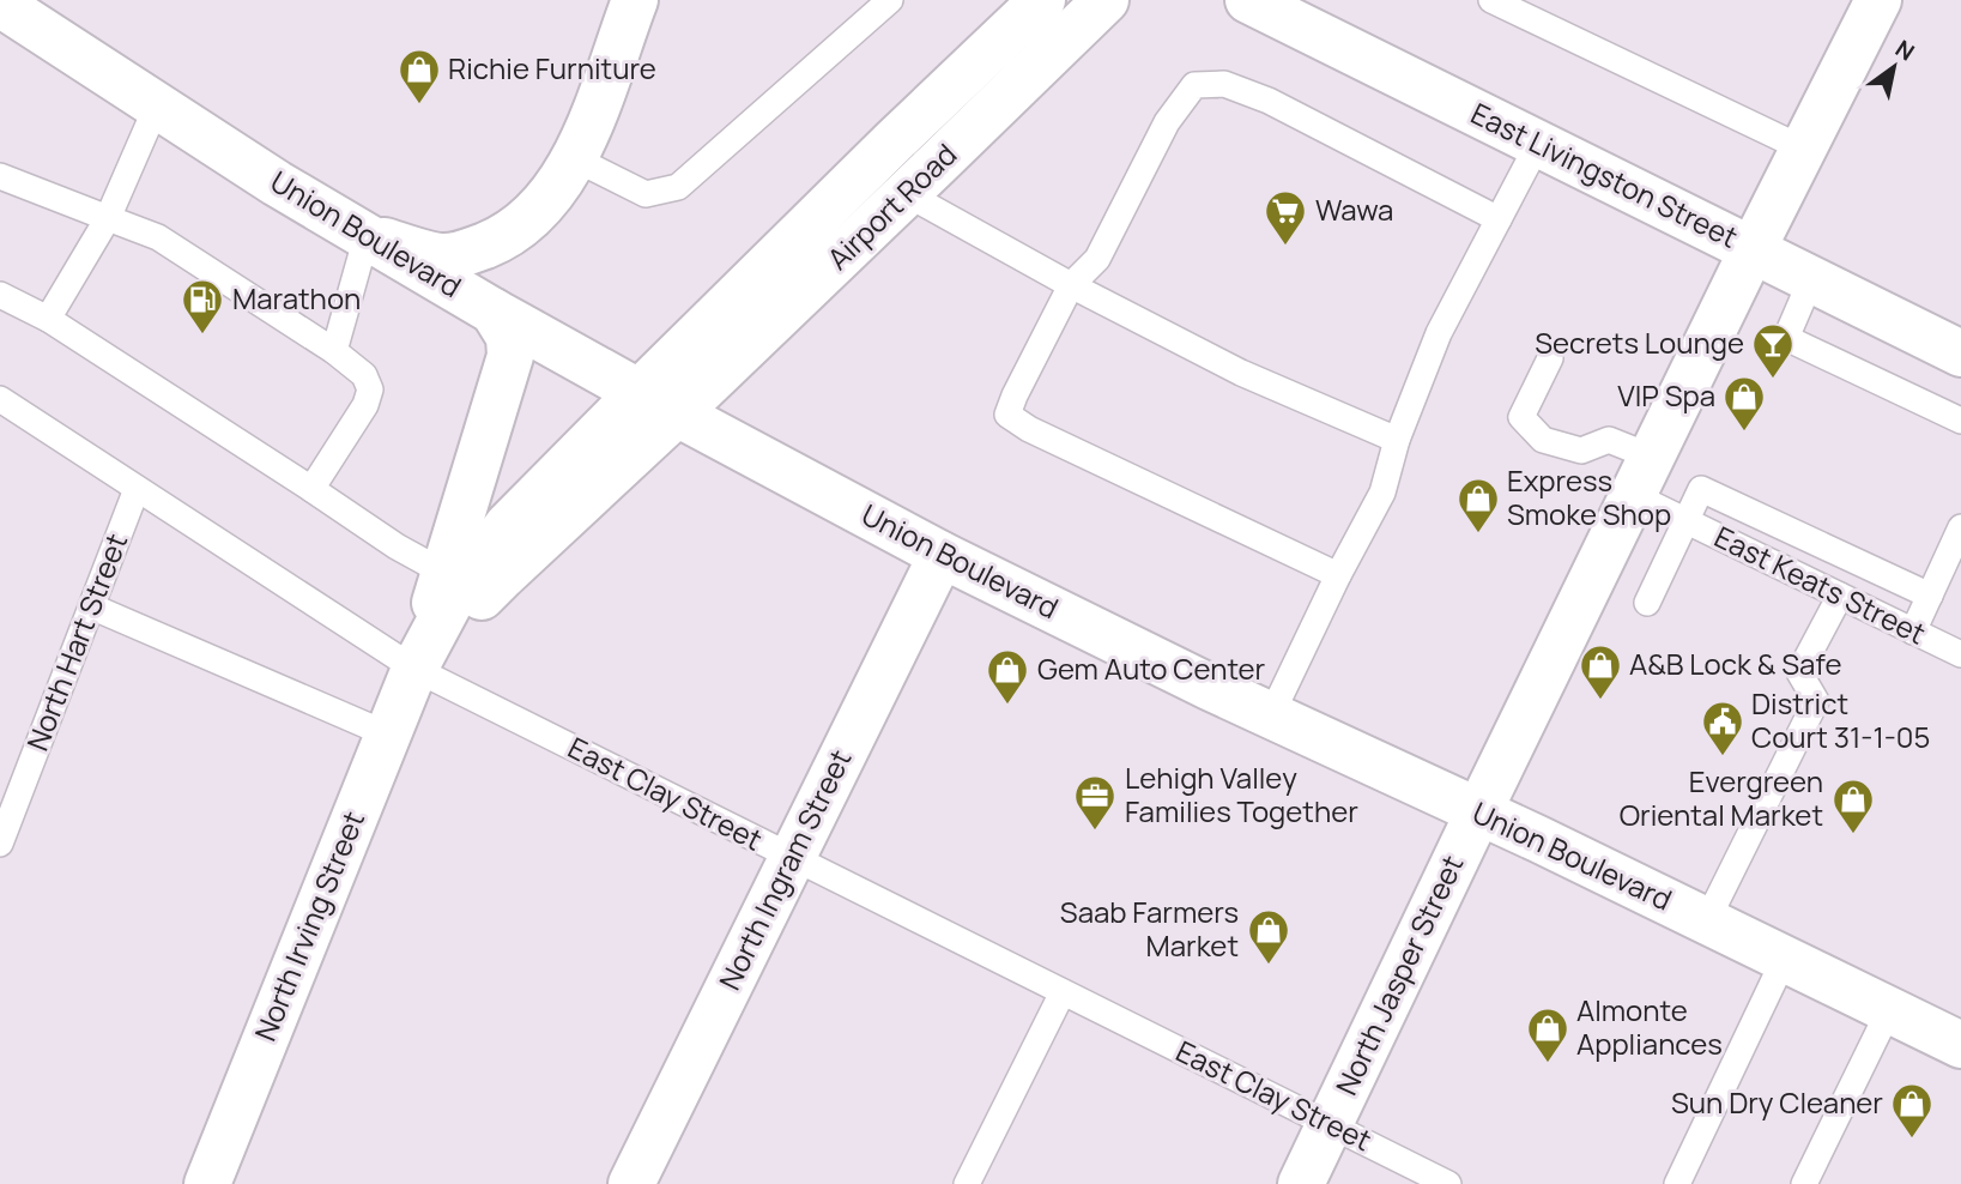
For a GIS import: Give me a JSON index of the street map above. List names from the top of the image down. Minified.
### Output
{"streets":{"main road":["East Livingston Street","Airport Road","Union Boulevard","North Ingram Street","North Irving Street","North Jasper Street"],"lane":["East Keats Street","North Hart Street","East Clay Street"]},"crossings":[["East Livingston Street","North Jasper Street"],["Airport Road","Union Boulevard"],["Airport Road","North Irving Street"],["Union Boulevard","North Ingram Street"],["Union Boulevard","North Irving Street"],["Union Boulevard","North Jasper Street"],["East Keats Street","North Jasper Street"],["North Hart Street","East Clay Street"],["East Clay Street","North Ingram Street"],["East Clay Street","North Irving Street"],["East Clay Street","North Jasper Street"]],"places":{"shop":["Richie Furniture","VIP Spa","Express Smoke Shop","A&B Lock & Safe","Gem Auto Center","Evergreen Oriental Market","Saab Farmers Market","Almonte Appliances","Sun Dry Cleaner"],"supermarket":["Wawa"],"fuel station":["Marathon"],"bar":["Secrets Lounge"],"public building":["District Court 31-1-05"],"office":["Lehigh Valley Families Together"]},"north":"top right"}
